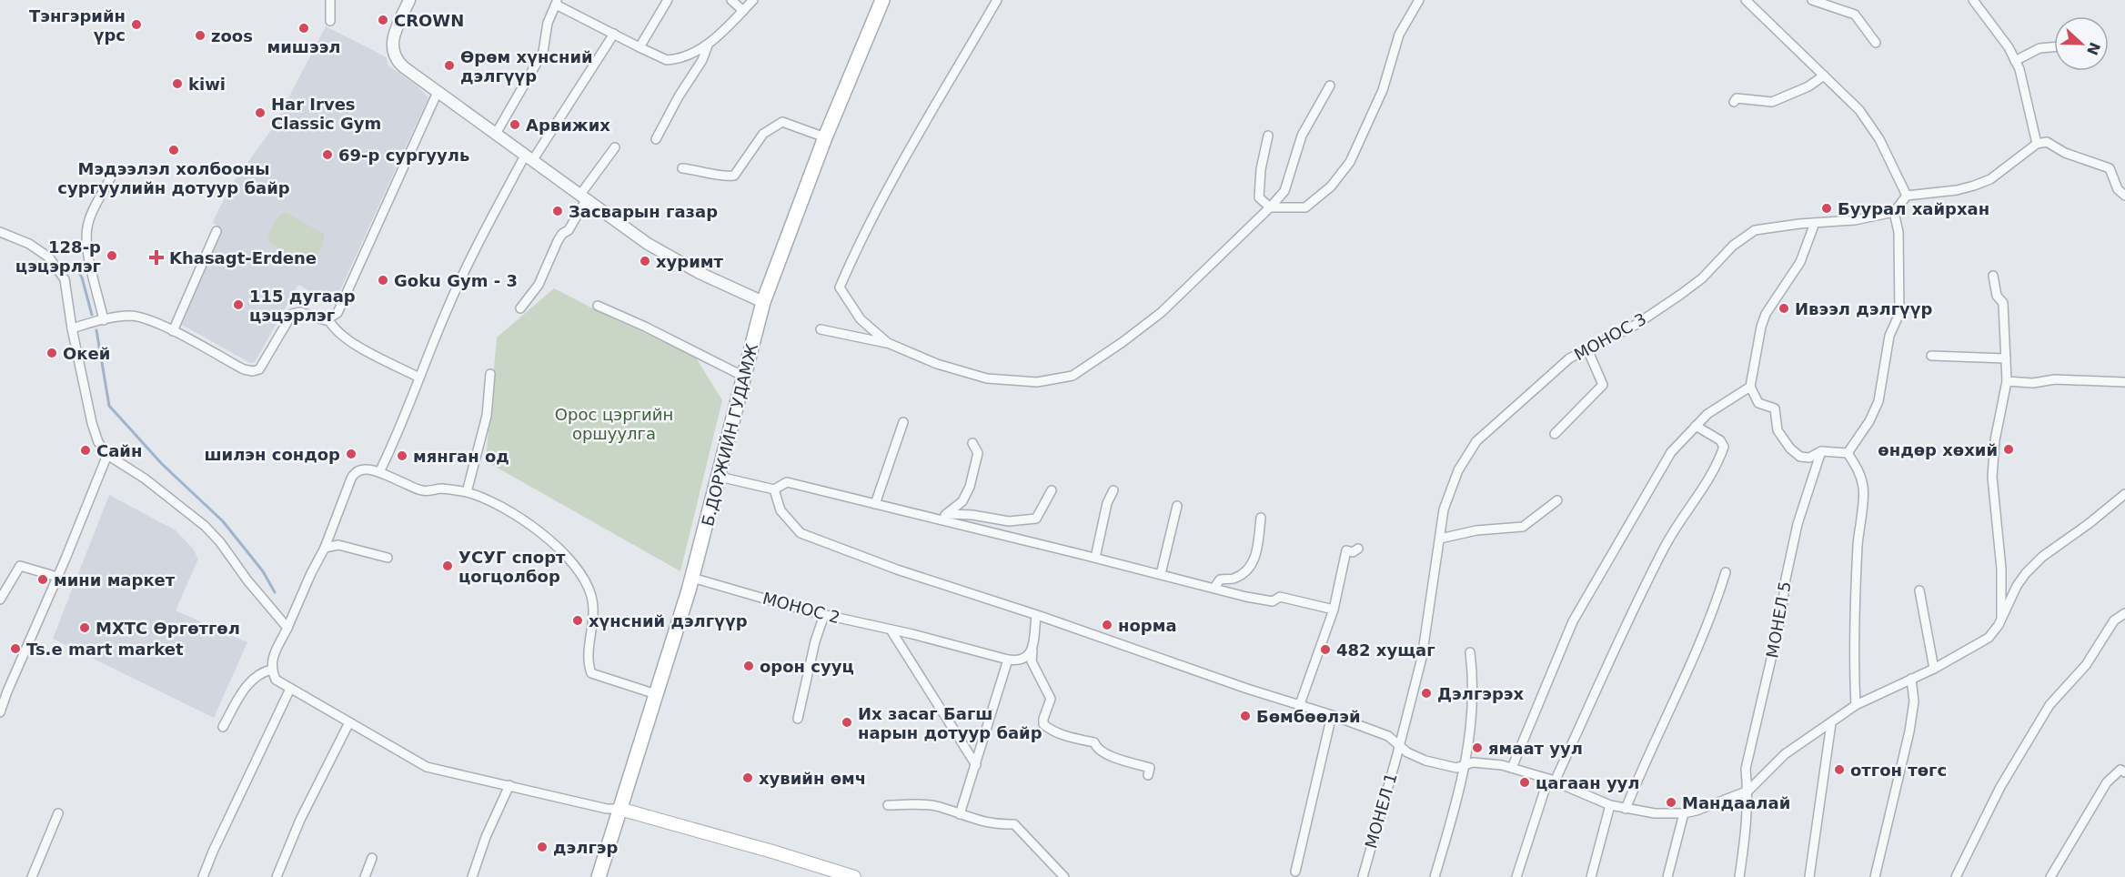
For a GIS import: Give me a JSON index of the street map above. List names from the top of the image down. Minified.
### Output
{"streets":{"main road":["Б.ДОРЖИЙН ГУДАМЖ"],"street":["МОНОС 3","МОНОС 2","МОНЕЛ 5","МОНЕЛ 1"]},"crossings":[["МОНОС 3","МОНЕЛ 1"],["Б.ДОРЖИЙН ГУДАМЖ","МОНОС 2"]],"parks":["Орос цэргийн оршуулга"],"places":{"other":["CROWN","Тэнгэрийн үрс","мишээл","zoos","Өрөм хүнсний дэлгүүр","kiwi","Har Irves Classic Gym","Арвижих","Мэдээлэл холбооны сургуулийн дотуур байр","69-р сургууль","Буурал хайрхан","Засварын газар","128-р цэцэрлэг","хуримт","Goku Gym - 3","115 дугаар цэцэрлэг","Ивээл дэлгүүр","Окей","өндөр хөхий","Сайн","шилэн сондор","мянган од","УСУГ спорт цогцолбор","мини маркет","хүнсний дэлгүүр","норма","МХТС Өргөтгөл","Ts.e mart market","482 хущаг","орон сууц","Дэлгэрэх","Бөмбөөлэй","Их засаг Багш нарын дотуур байр","ямаат уул","отгон төгс","хувийн өмч","цагаан уул","Мандаалай","дэлгэр"],"health":["Khasagt-Erdene"]},"north":"right"}
